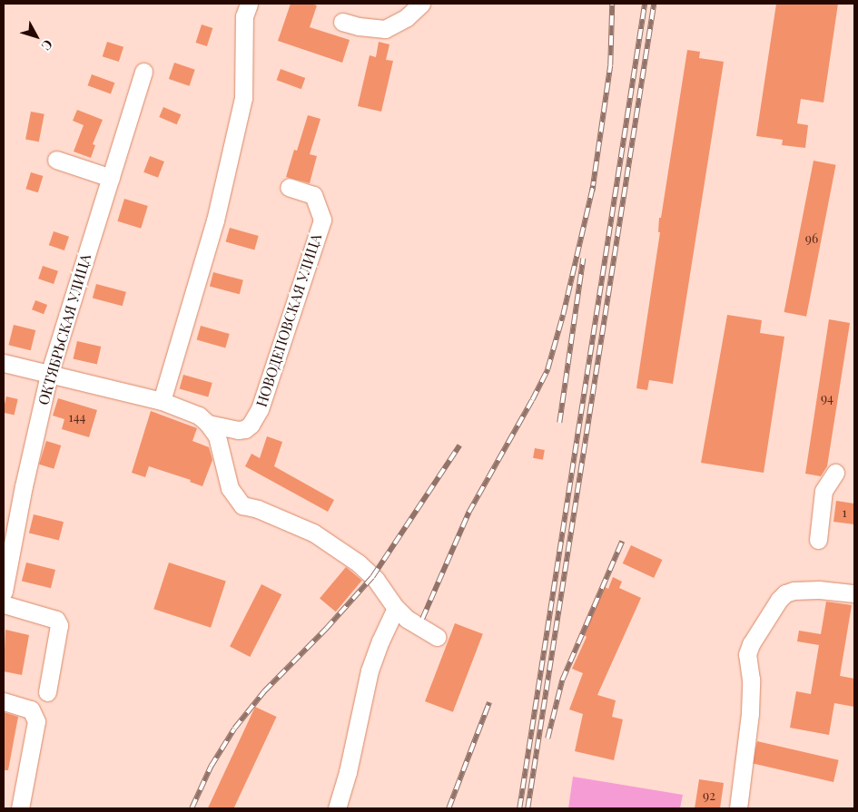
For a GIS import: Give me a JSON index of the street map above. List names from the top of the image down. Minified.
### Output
{"streets":{"street":["НОВОДЕПОВСКАЯ УЛИЦА","ОКТЯБРЬСКАЯ УЛИЦА"]},"house_numbers":["96","94","144","1","92"],"north":"bottom right"}
